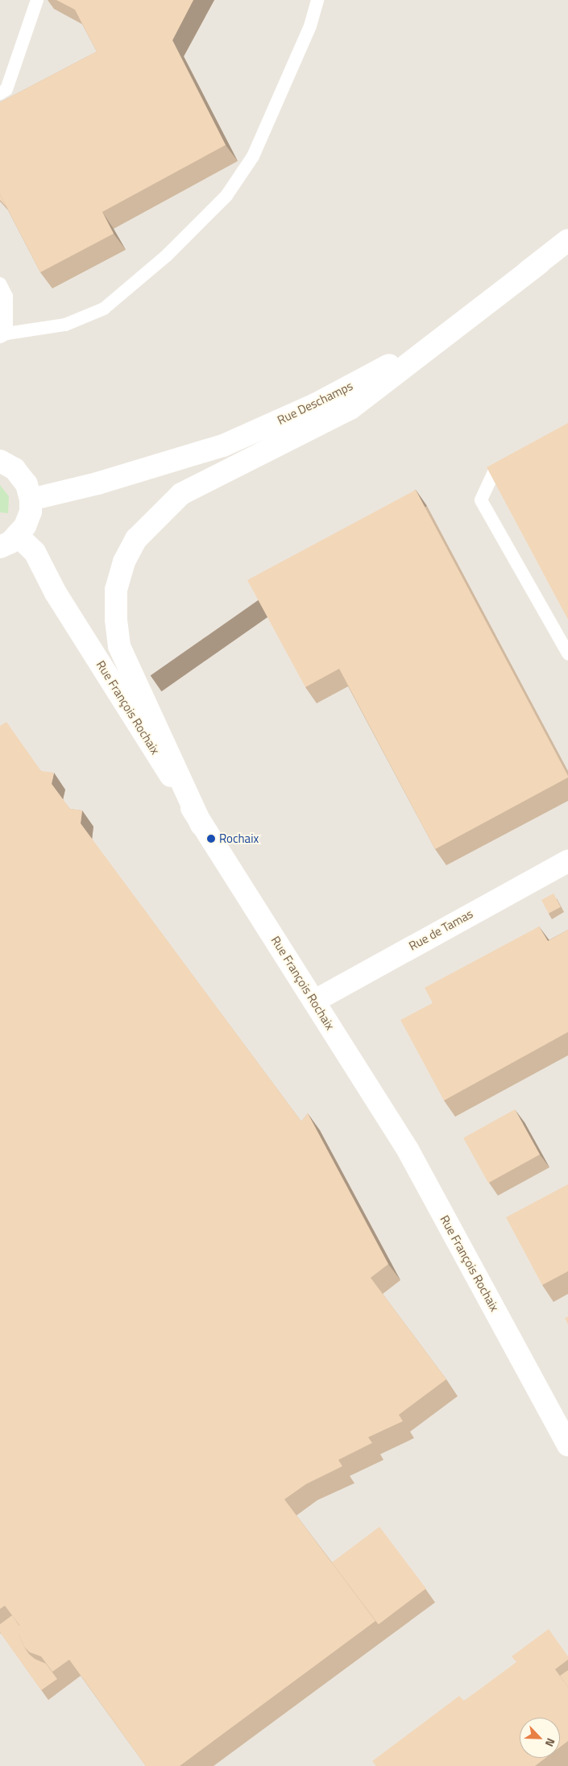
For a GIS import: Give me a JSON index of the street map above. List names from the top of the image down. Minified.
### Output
{"streets":{"main road":["Rue Deschamps","Rue François Rochaix","Rue de Tamas"]},"crossings":[["Rue François Rochaix","Rue de Tamas"]],"places":["Rochaix"],"north":"bottom right"}
